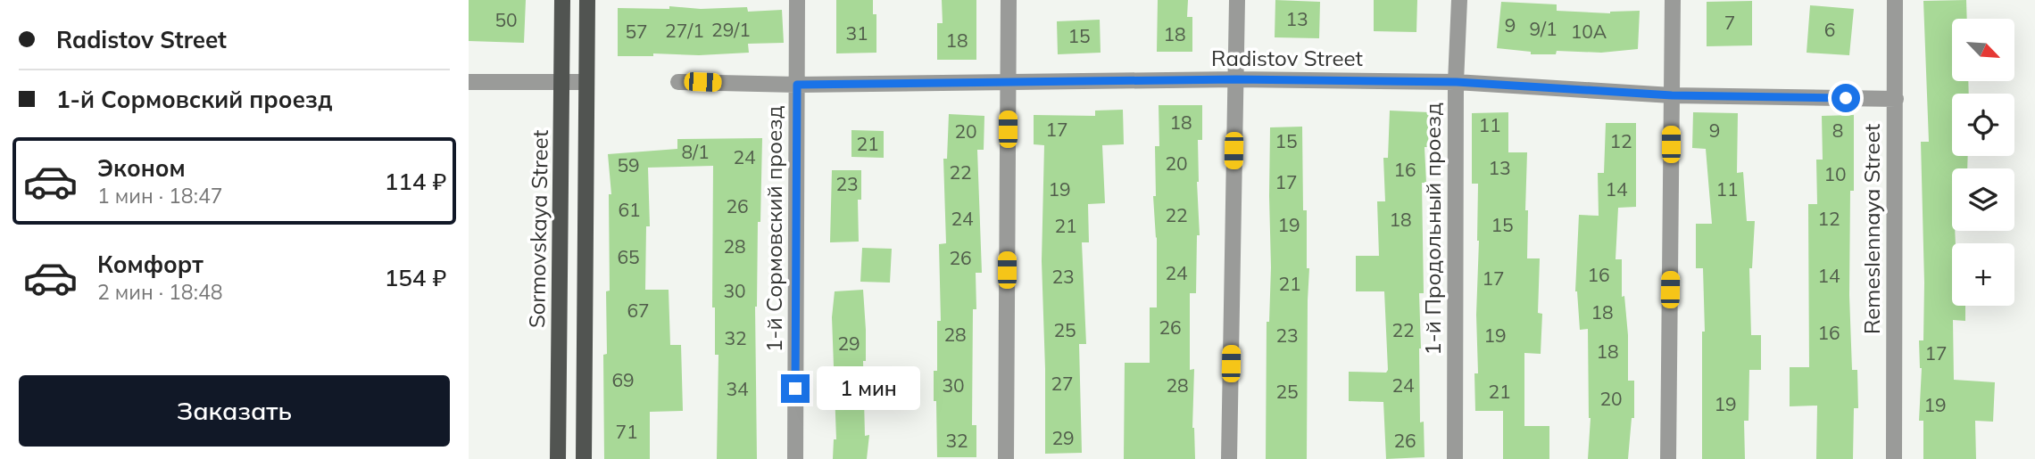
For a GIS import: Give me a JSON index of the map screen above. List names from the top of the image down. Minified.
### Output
{"streets":{"main road":["Sormovskaya Street"],"street":["Radistov Street","1-й Сормовский проезд","1-й Продольный проезд","Remeslennaya Street"]},"crossings":[["Radistov Street","1-й Сормовский проезд"],["Radistov Street","1-й Продольный проезд"],["Radistov Street","Remeslennaya Street"]],"house_numbers":["13","50","7","9","9/1","29/1","6","27/1","57","10А","31","18","15","18","18","11","17","9","8","20","15","12","21","8/1","24","20","59","13","16","22","10","17","23","19","14","11","26","61","22","24","12","18","19","15","21","28","65","26","24","16","14","23","17","21","30","67","18","26","25","22","16","28","23","19","32","29","18","17","69","27","30","28","24","34","25","21","20","19","19","71","29","32","26"],"north":"bottom right","page":{"banner":["Radistov Street","1-й Сормовский проезд"],"map_buttons":"+","list":[{"name":"Эконом","note":"1 мин · 18:47","value":"114 ₽"},{"name":"Комфорт","note":"2 мин · 18:48","value":"154 ₽"}],"buttons":"Заказать","bubble":"1 мин"}}
